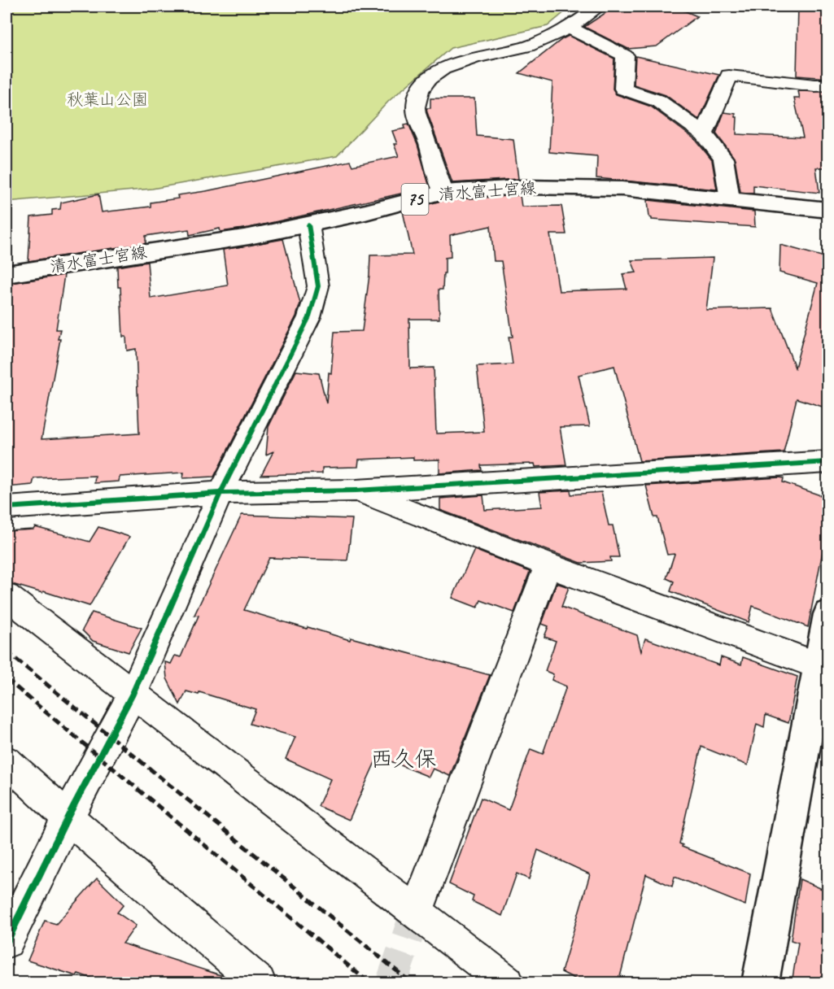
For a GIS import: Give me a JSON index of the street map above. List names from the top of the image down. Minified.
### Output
{"streets":{"main road":["清水富士宮線","75"]},"districts":["西久保"],"parks":["秋葉山公園"]}
